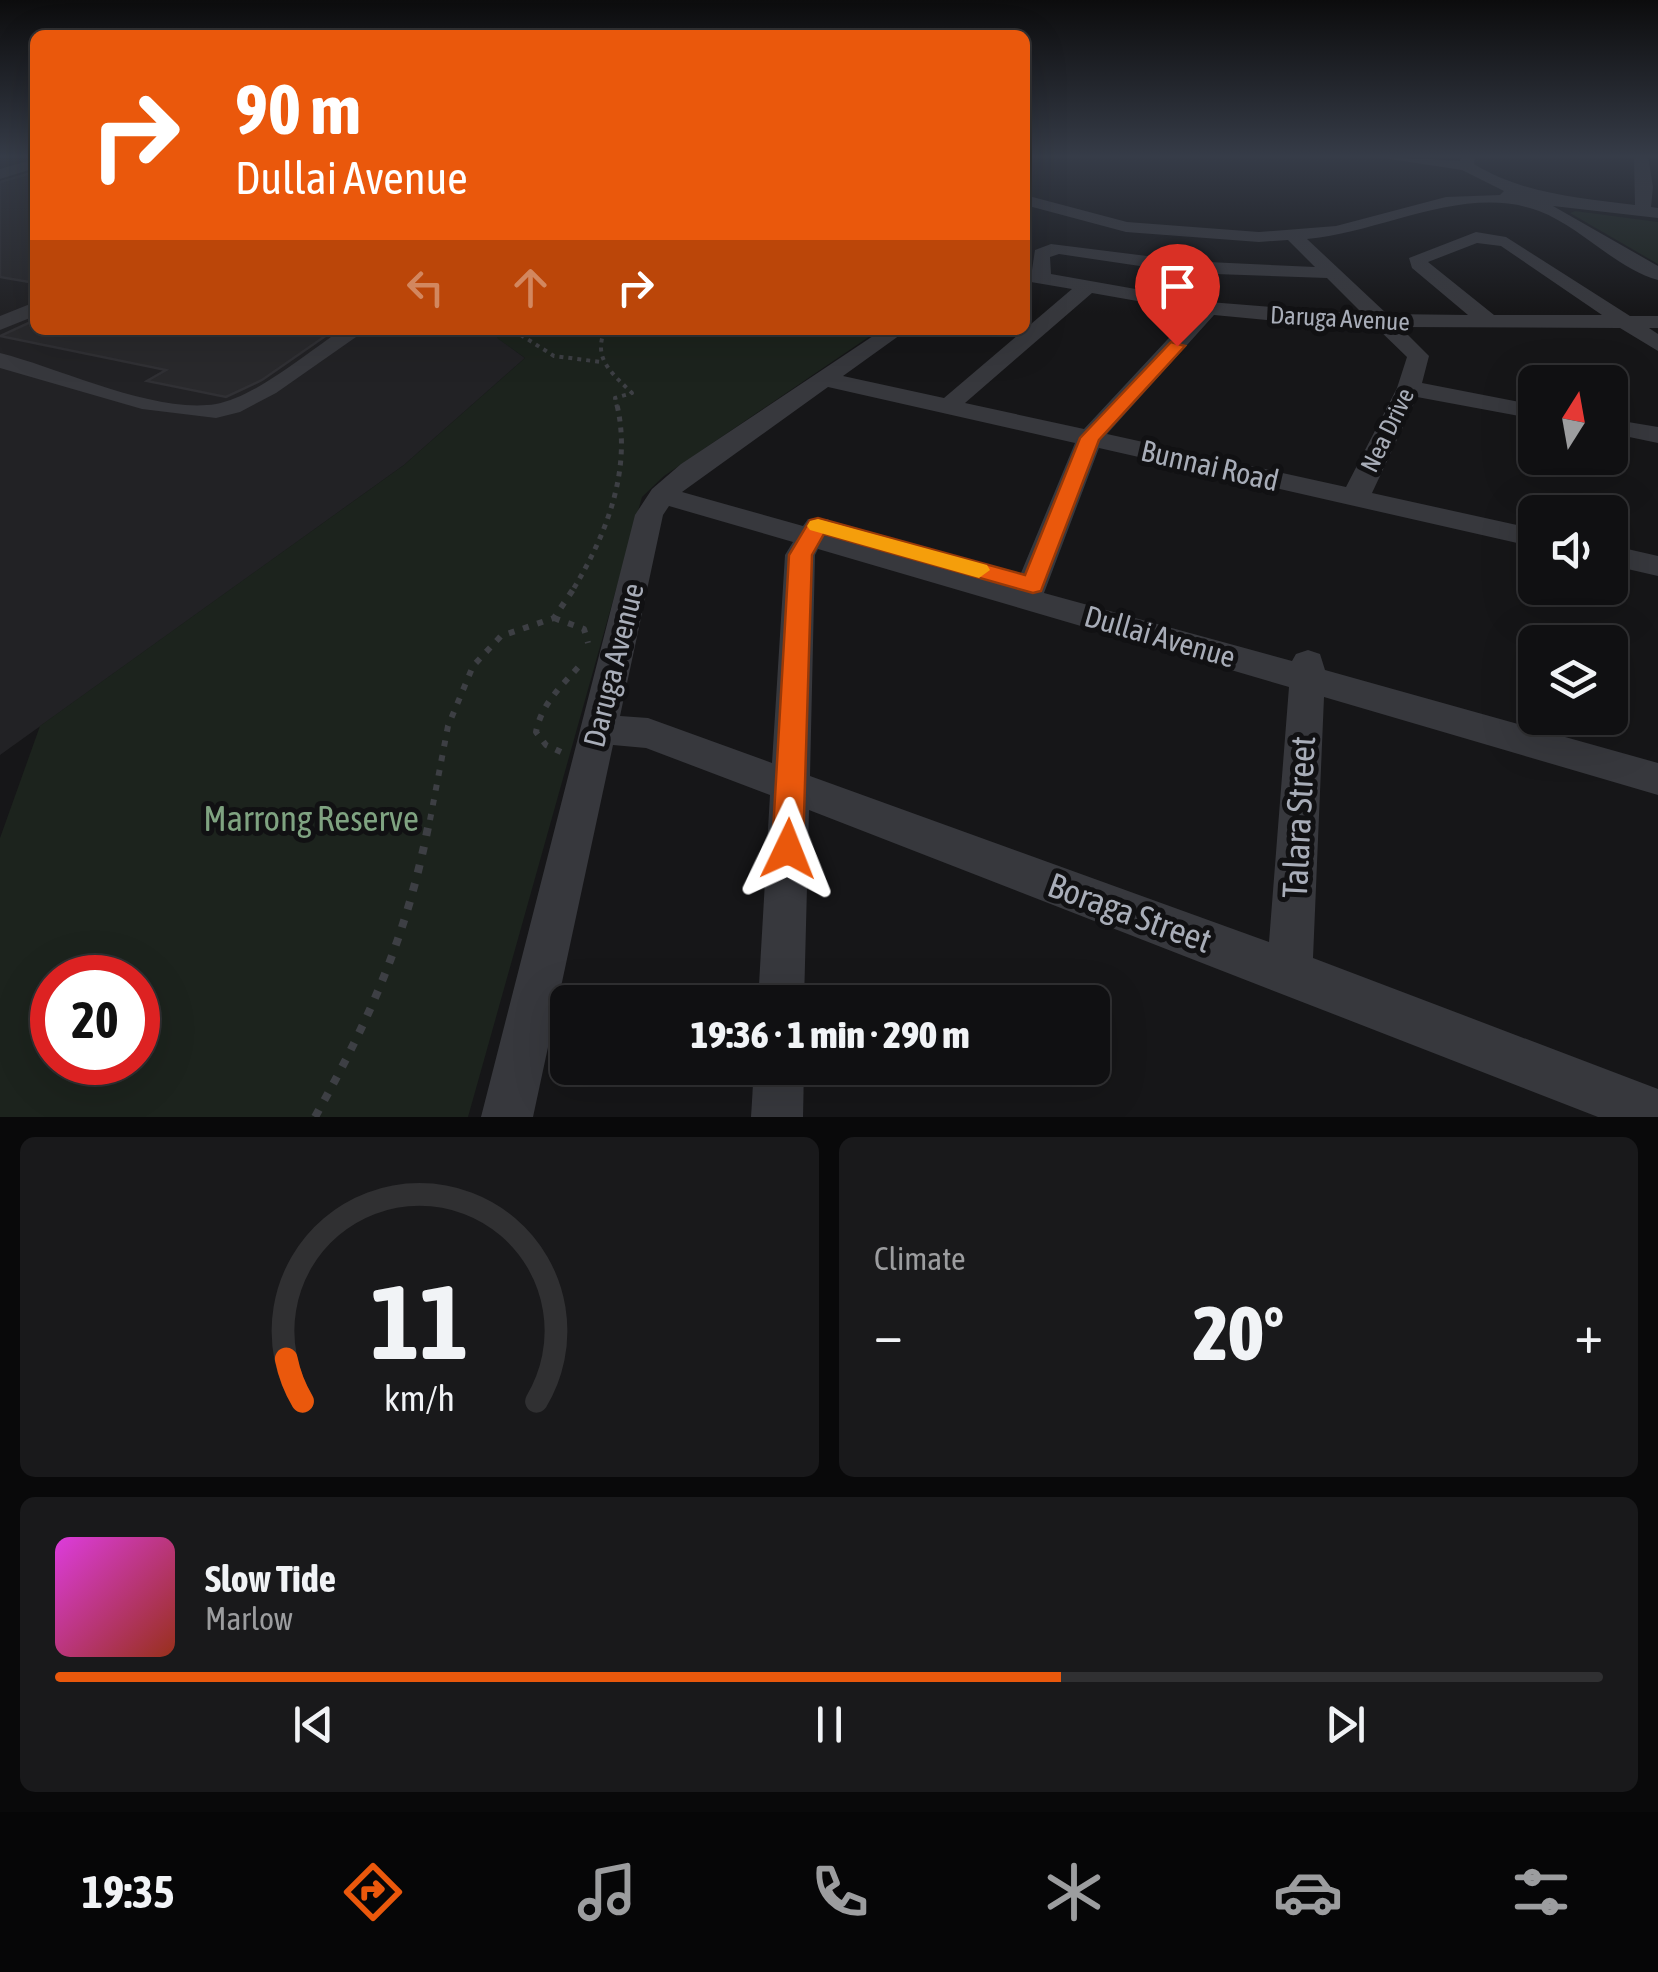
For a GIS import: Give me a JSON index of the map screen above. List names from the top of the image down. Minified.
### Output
{"streets":{"street":["Daruga Avenue","Nea Drive","Bunnai Road","Dullai Avenue","Talara Street","Boraga Street"]},"crossings":[["Daruga Avenue","Nea Drive"],["Daruga Avenue","Dullai Avenue"],["Daruga Avenue","Boraga Street"],["Nea Drive","Bunnai Road"],["Dullai Avenue","Talara Street"],["Talara Street","Boraga Street"]],"parks":["Marrong Reserve"],"north":"top","page":{"turn":["90 m","Dullai Avenue"],"limit":"20","trip":"19:36 · 1 min · 290 m","tile":"Climate","heat":["−","20°","+"],"song":["Slow Tide","Marlow"],"tabs":"19:35","gauge":["11","km/h"]}}
